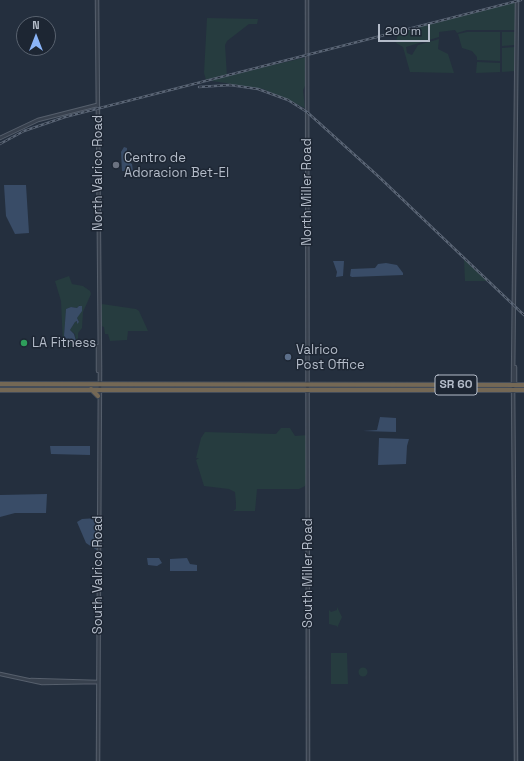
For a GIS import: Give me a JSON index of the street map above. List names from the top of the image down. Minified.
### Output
{"streets":{"highway":["SR 60"],"street":["North Valrico Road","North Miller Road","South Miller Road","South Valrico Road"]},"crossings":[["North Valrico Road","SR 60"],["North Valrico Road","South Valrico Road"],["North Miller Road","SR 60"],["North Miller Road","South Miller Road"],["SR 60","South Miller Road"],["SR 60","South Valrico Road"]],"places":["Centro de Adoracion Bet-El","LA Fitness","Valrico Post Office"],"scale_bar":"200 m","north":"top"}
